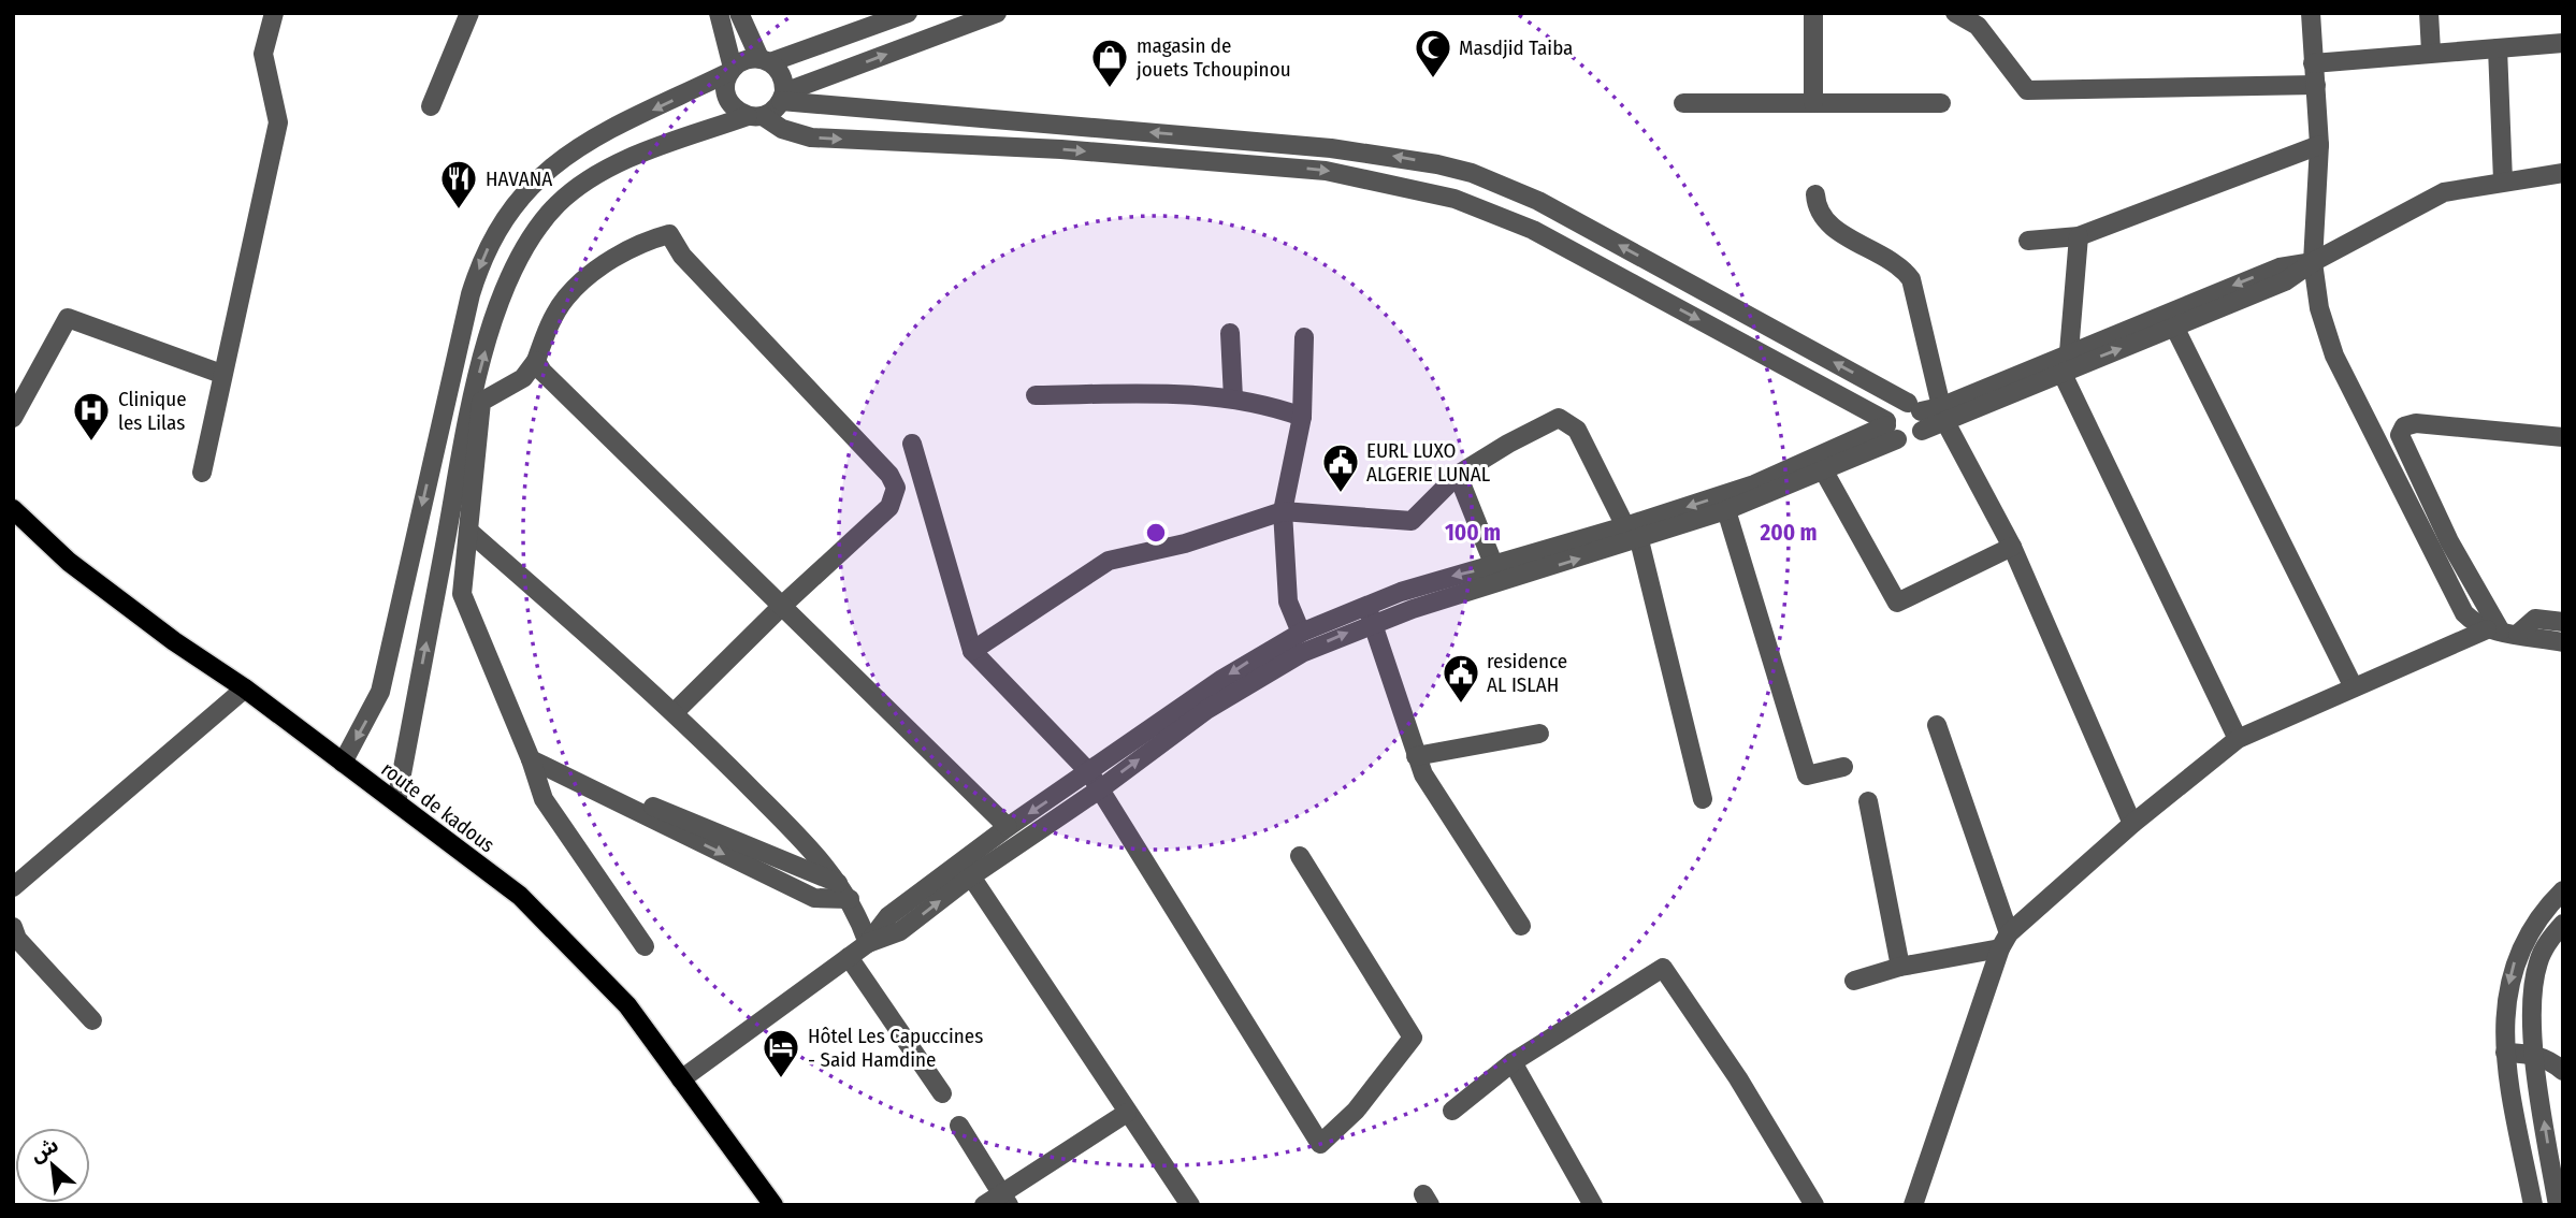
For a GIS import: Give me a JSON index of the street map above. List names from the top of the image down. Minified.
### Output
{"streets":{"main road":["route de kadous"]},"places":{"mosque":["Masdjid Taiba"],"shop":["magasin de jouets Tchoupinou"],"restaurant":["HAVANA"],"hospital":["Clinique les Lilas"],"public building":["EURL LUXO ALGERIE LUNAL","residence AL ISLAH"],"hotel":["Hôtel Les Capuccines - Said Hamdine"]},"north":"top left","rings":["100 m","200 m"]}
